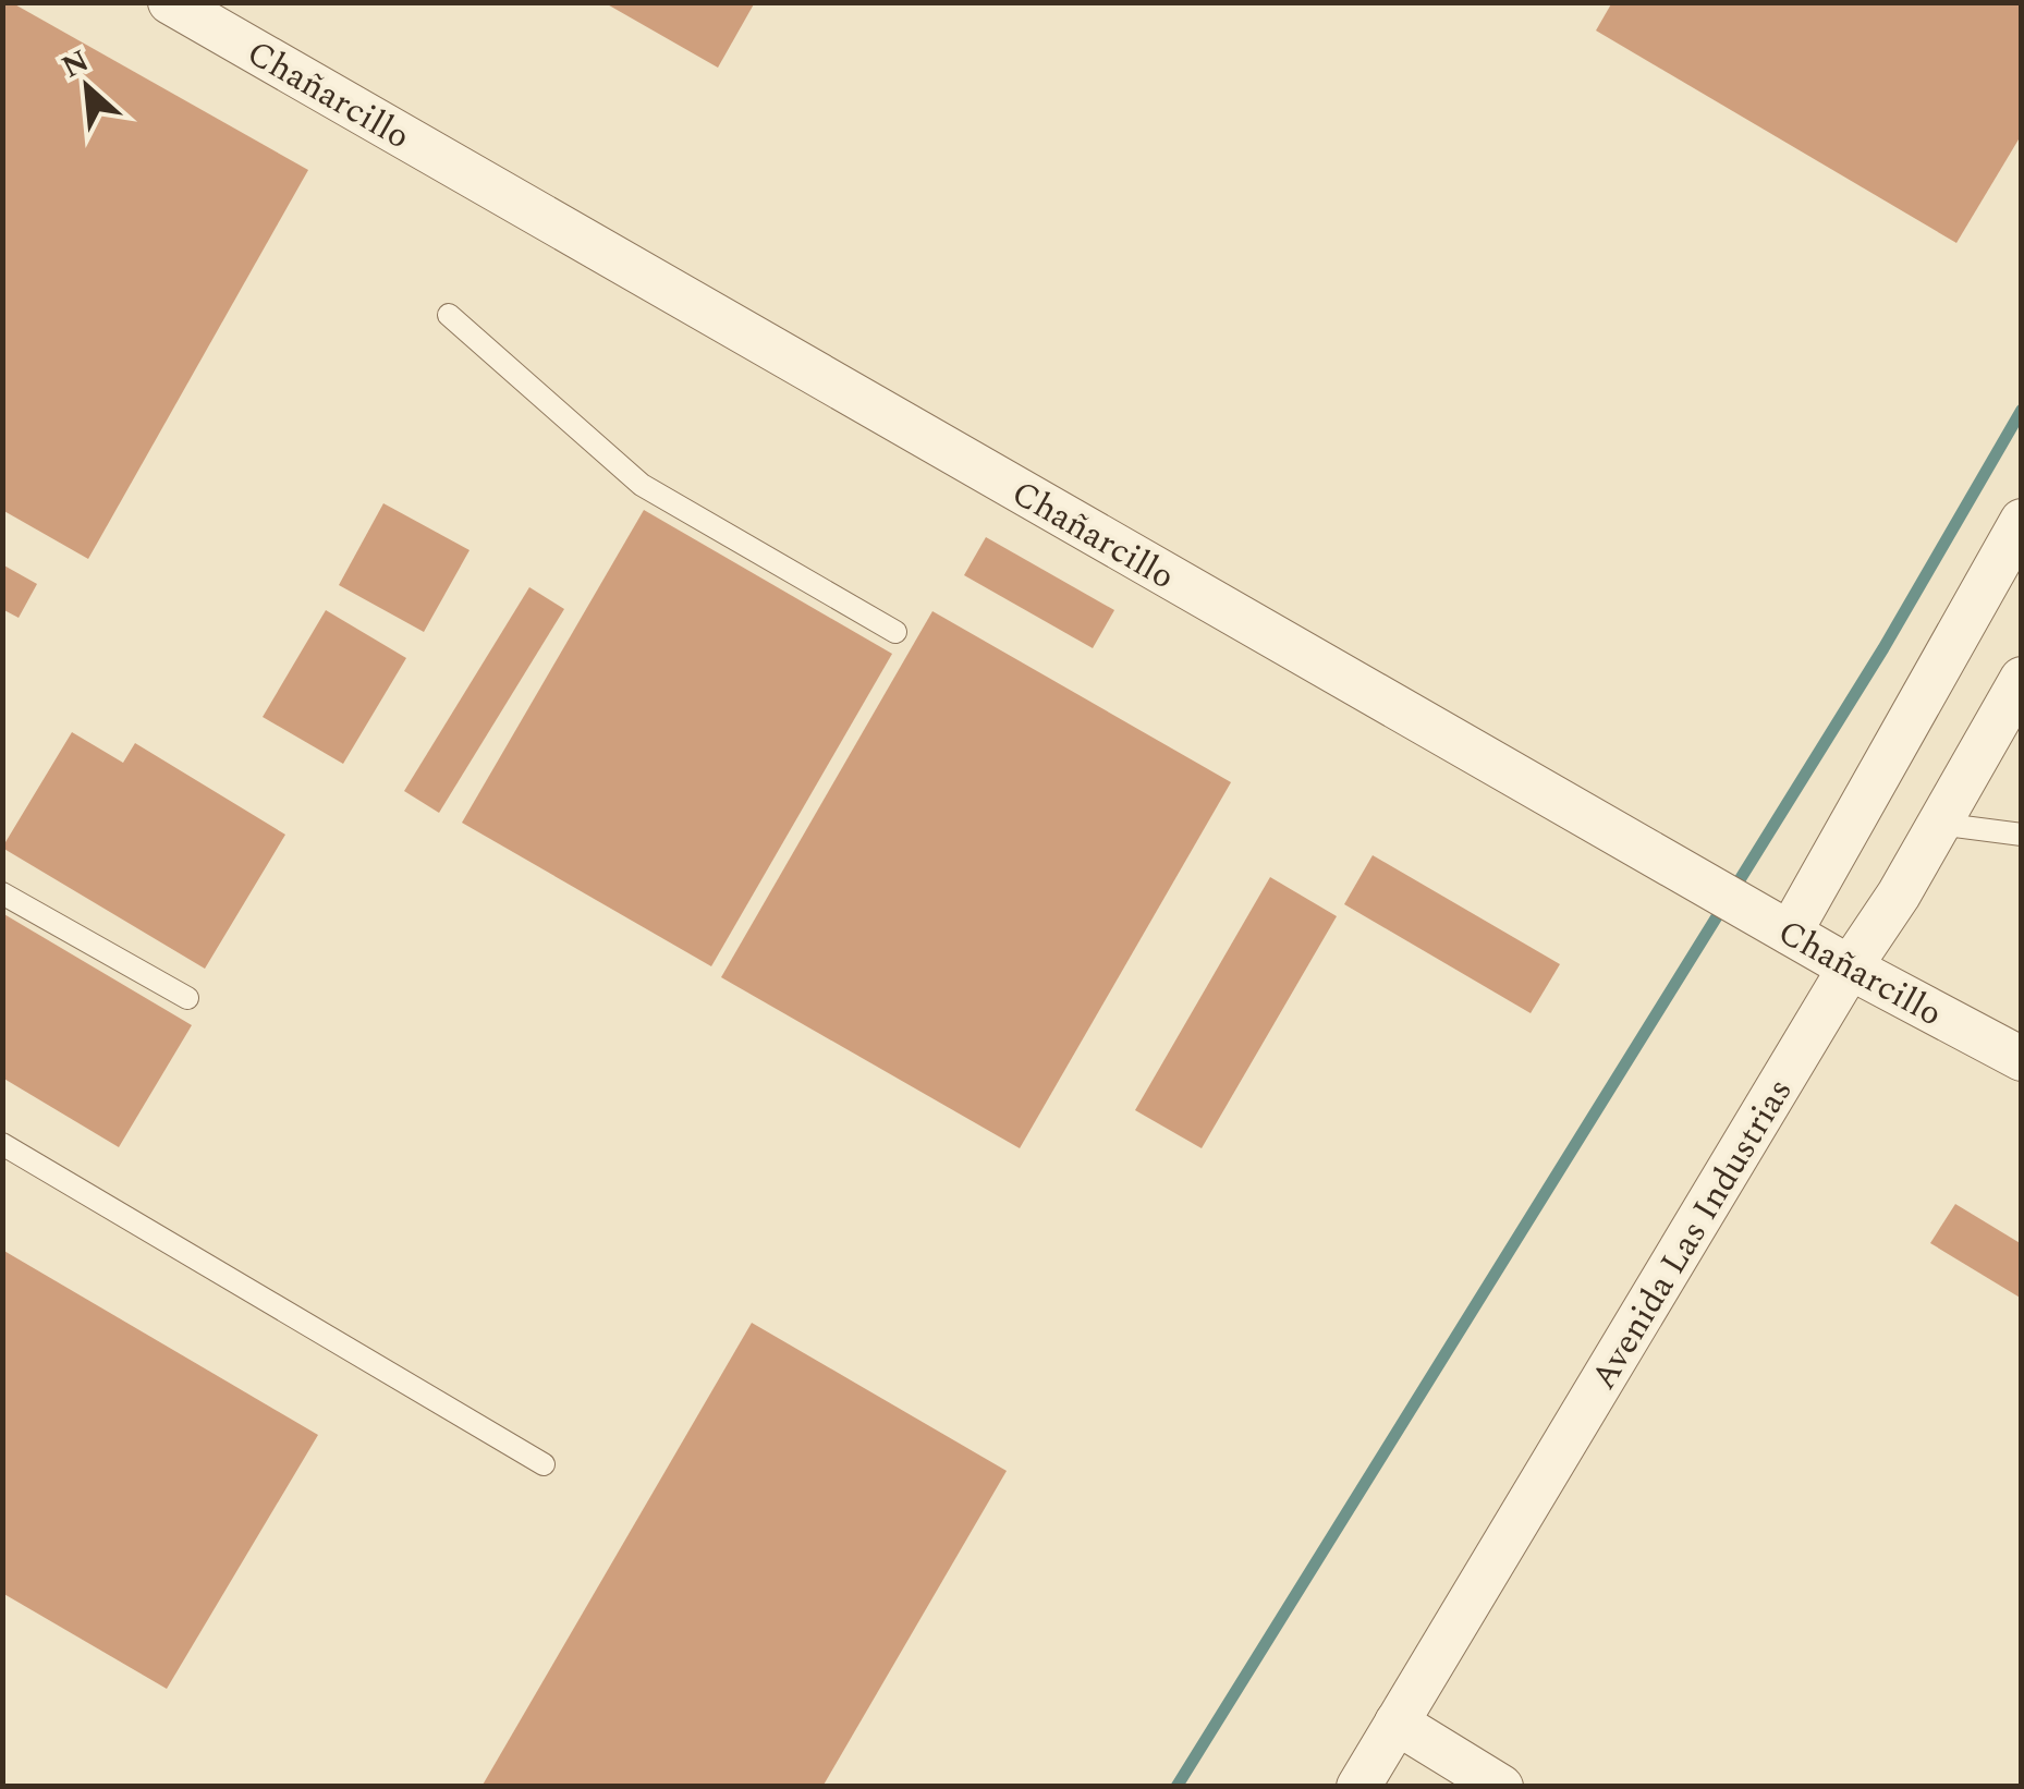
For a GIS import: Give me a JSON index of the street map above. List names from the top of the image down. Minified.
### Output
{"streets":{"street":["Chañarcillo","Avenida Las Industrias"]},"crossings":[["Chañarcillo","Avenida Las Industrias"]],"north":"top left"}
